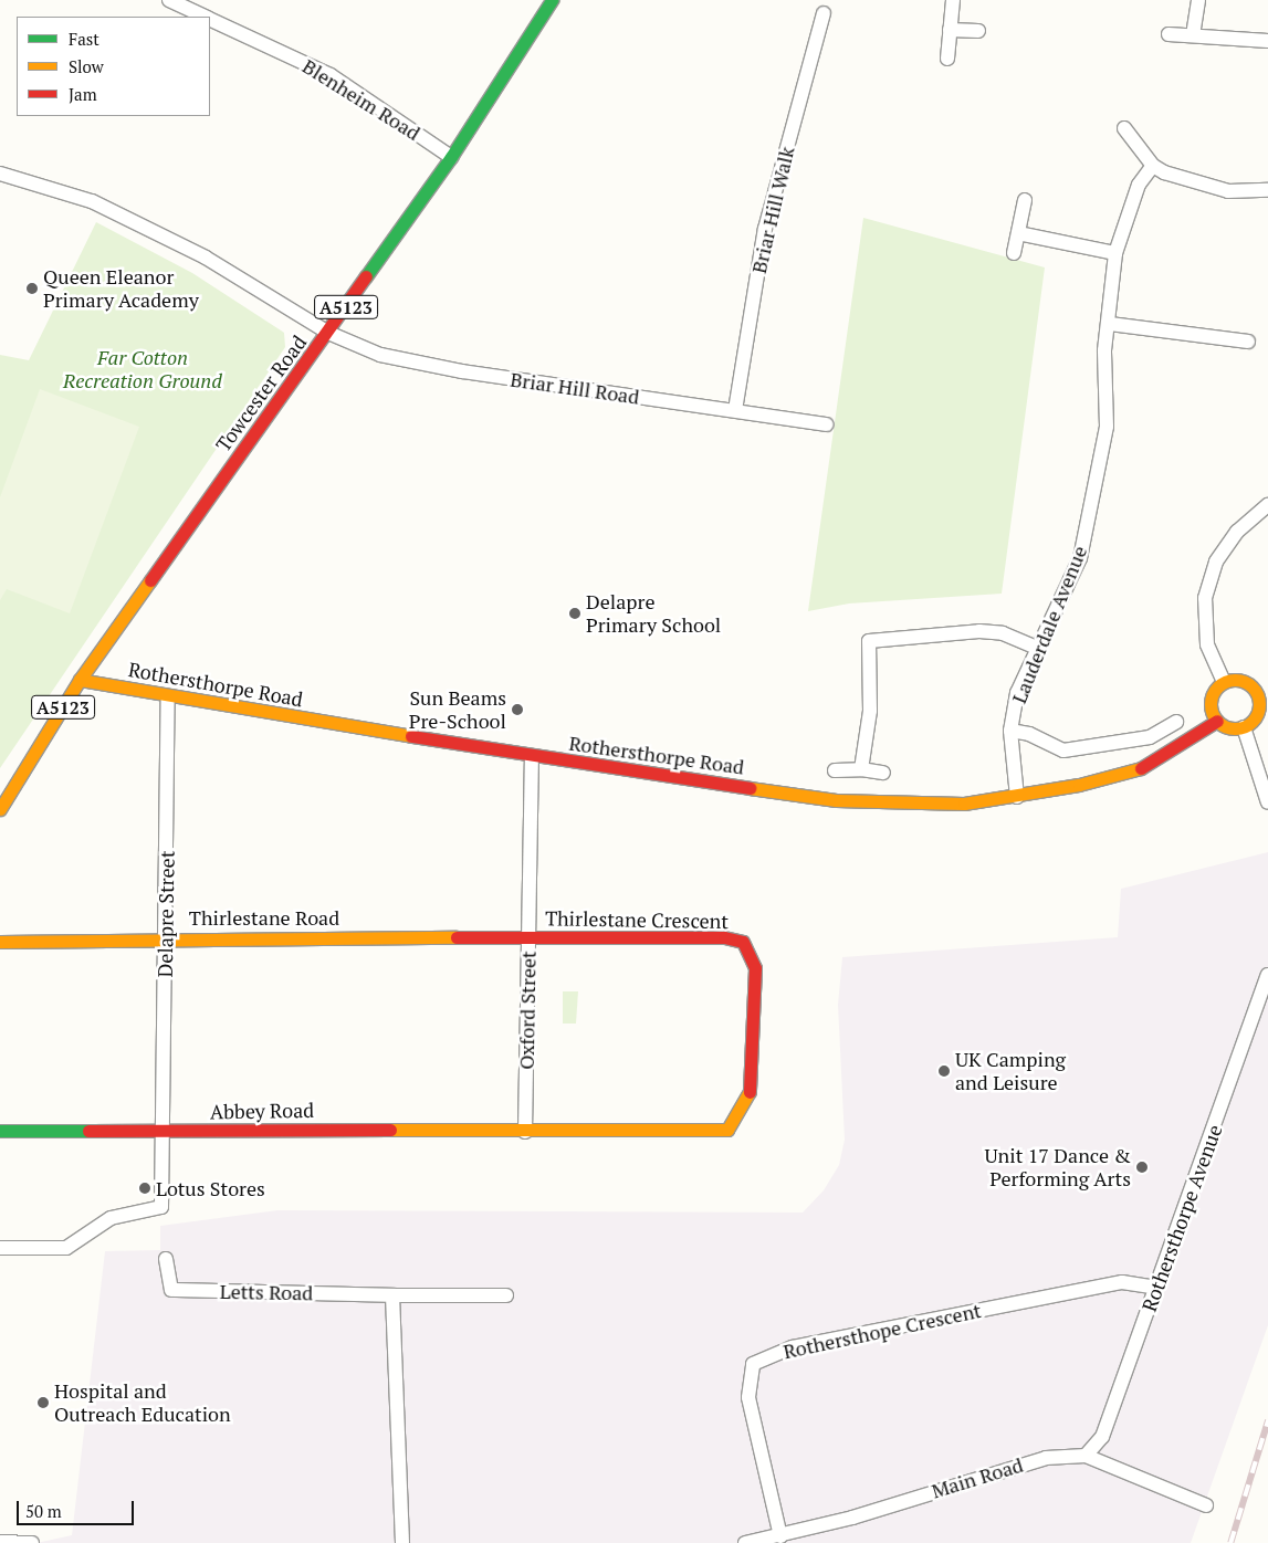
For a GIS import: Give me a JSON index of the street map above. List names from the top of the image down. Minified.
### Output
{"streets":{"street":["Blenheim Road","Briar Hill Walk","A5123","Briar Hill Road","Towcester Road","Lauderdale Avenue","Rothersthorpe Road","Delapre Street","Thirlestane Road","Thirlestane Crescent","Oxford Street","Abbey Road","Rothersthorpe Avenue","Letts Road","Rothersthope Crescent","Main Road"]},"crossings":[["Blenheim Road","Towcester Road"],["Briar Hill Walk","Briar Hill Road"],["Briar Hill Road","Towcester Road"],["Towcester Road","Rothersthorpe Road"],["Lauderdale Avenue","Rothersthorpe Road"],["Rothersthorpe Road","Delapre Street"],["Rothersthorpe Road","Oxford Street"],["Delapre Street","Thirlestane Road"],["Delapre Street","Abbey Road"],["Thirlestane Road","Thirlestane Crescent"],["Thirlestane Road","Oxford Street"],["Thirlestane Crescent","Oxford Street"],["Thirlestane Crescent","Abbey Road"],["Oxford Street","Abbey Road"],["Rothersthorpe Avenue","Rothersthope Crescent"],["Rothersthorpe Avenue","Main Road"],["Rothersthope Crescent","Main Road"]],"parks":["Far Cotton Recreation Ground"],"places":["Queen Eleanor Primary Academy","Delapre Primary School","Sun Beams Pre-School","UK Camping and Leisure","Unit 17 Dance & Performing Arts","Lotus Stores","Hospital and Outreach Education"],"legend":["Fast","Slow","Jam"],"scale_bar":"50 m"}
